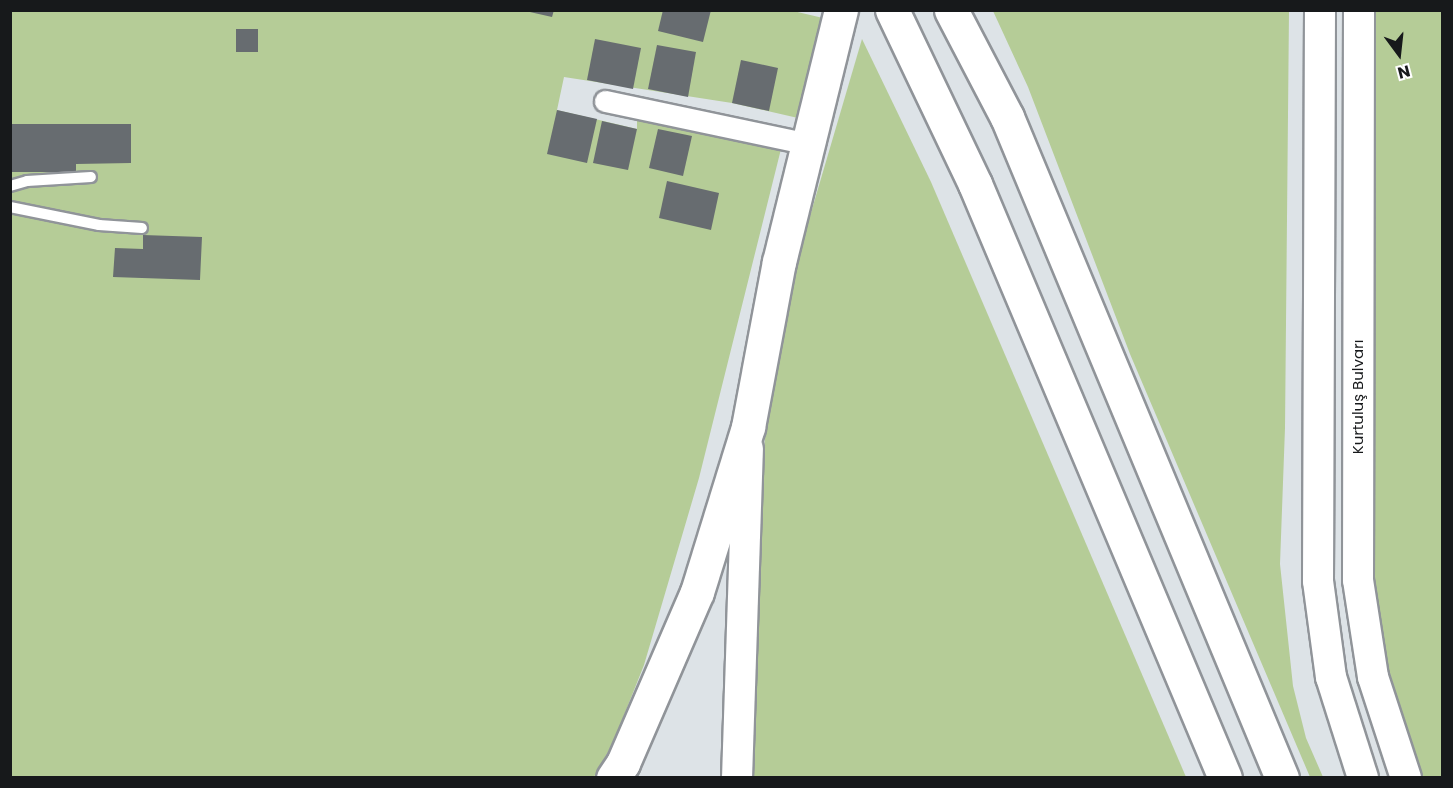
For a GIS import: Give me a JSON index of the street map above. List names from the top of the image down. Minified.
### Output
{"streets":{"main road":["Kurtuluş Bulvarı"]},"north":"bottom"}
